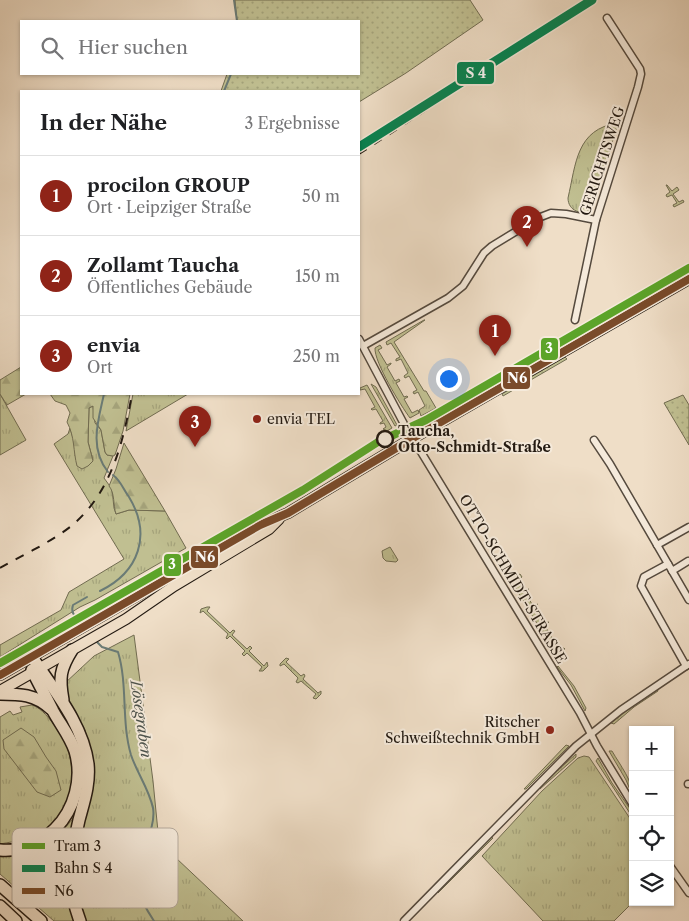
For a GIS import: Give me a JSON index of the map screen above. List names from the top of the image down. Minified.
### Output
{"streets":{"street":["GERICHTSWEG","OTTO-SCHMIDT-STRASSE"]},"water":["Lösegraben"],"places":["envia TEL","Taucha, Otto-Schmidt-Straße","Ritscher Schweißtechnik GmbH"],"lines":["tram line 3","transit line N6"],"legend":["Tram 3","Bahn S 4","N6"],"page":{"search":"Hier suchen","heading":["In der Nähe","3 Ergebnisse"],"list":[{"mark":"1","name":"procilon GROUP","note":"Ort · Leipziger Straße","value":"50 m"},{"mark":"2","name":"Zollamt Taucha","note":"Öffentliches Gebäude","value":"150 m"},{"mark":"3","name":"envia","note":"Ort","value":"250 m"}],"pins":["2","1","3"],"map_buttons":["+","−"]}}
